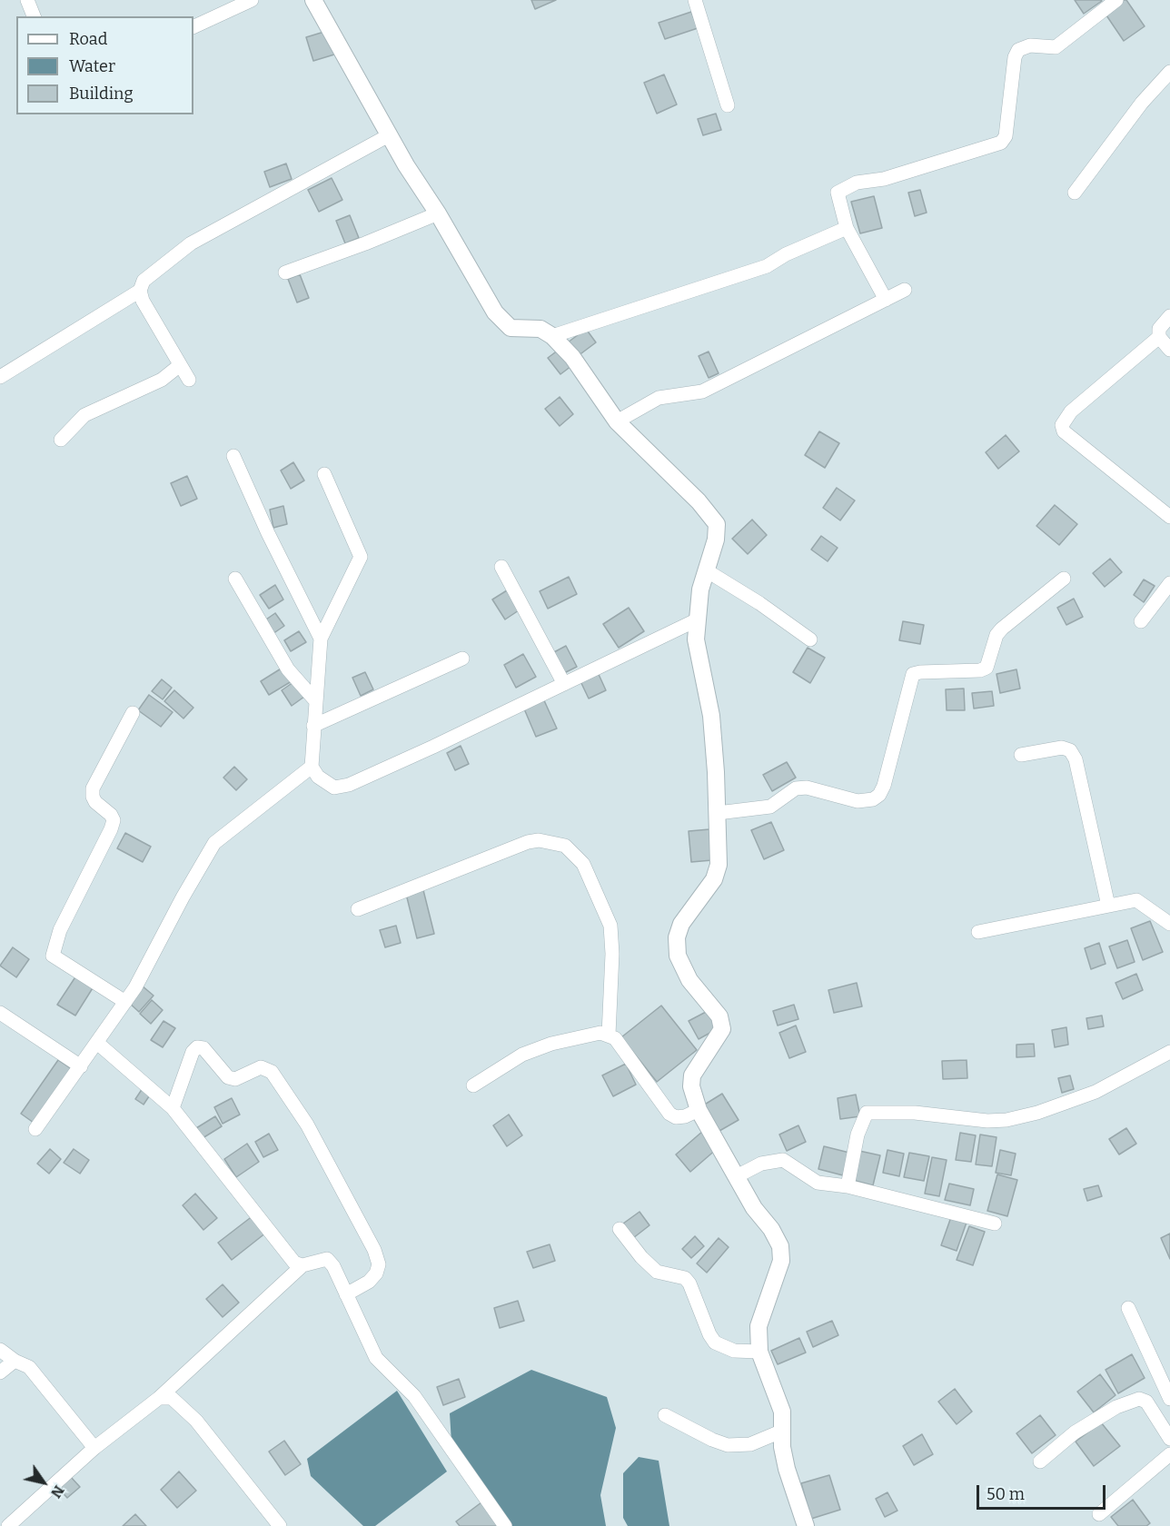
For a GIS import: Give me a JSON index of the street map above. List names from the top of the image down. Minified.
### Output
{"legend":["Road","Water","Building"],"scale_bar":"50 m","north":"bottom right"}
